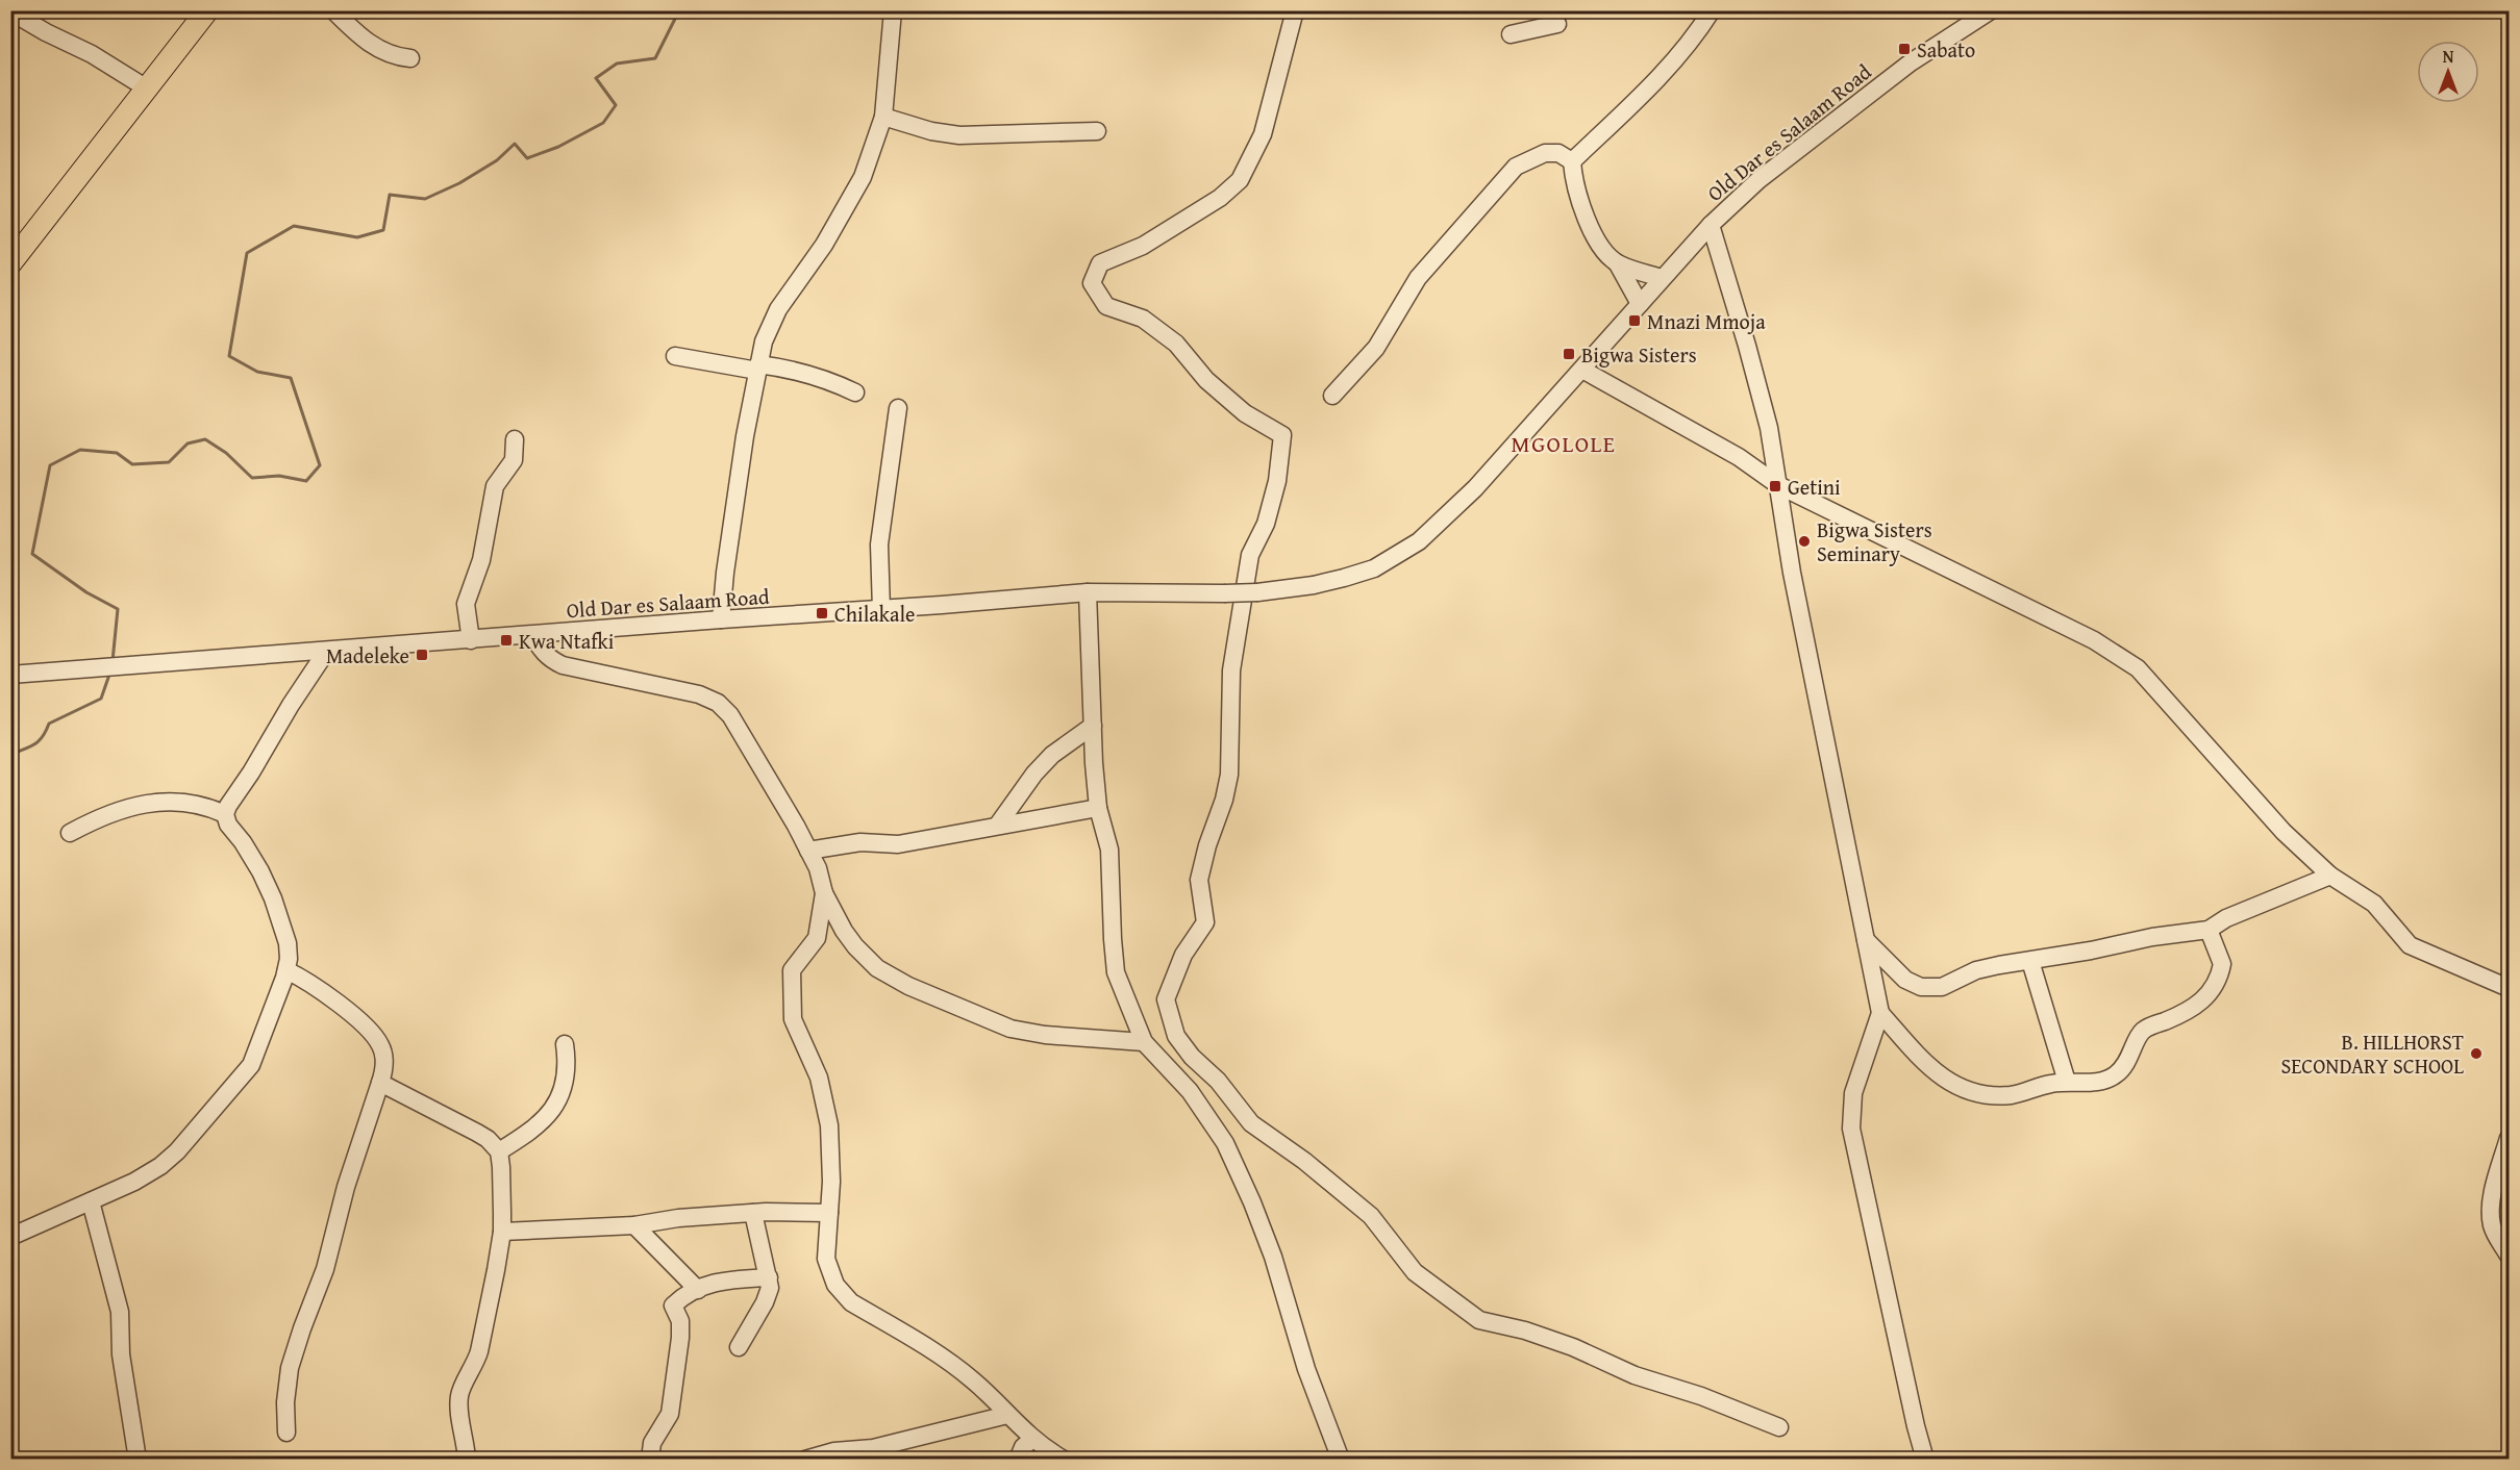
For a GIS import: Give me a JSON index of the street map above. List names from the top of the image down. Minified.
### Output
{"streets":{"street":["Old Dar es Salaam Road"]},"districts":["MGOLOLE"],"places":{"transit":["Sabato","Mnazi Mmoja","Bigwa Sisters","Getini","Chilakale","Kwa Ntafki","Madeleke"],"other":["Bigwa Sisters Seminary","B. HILLHORST SECONDARY SCHOOL"]},"north":"top"}
